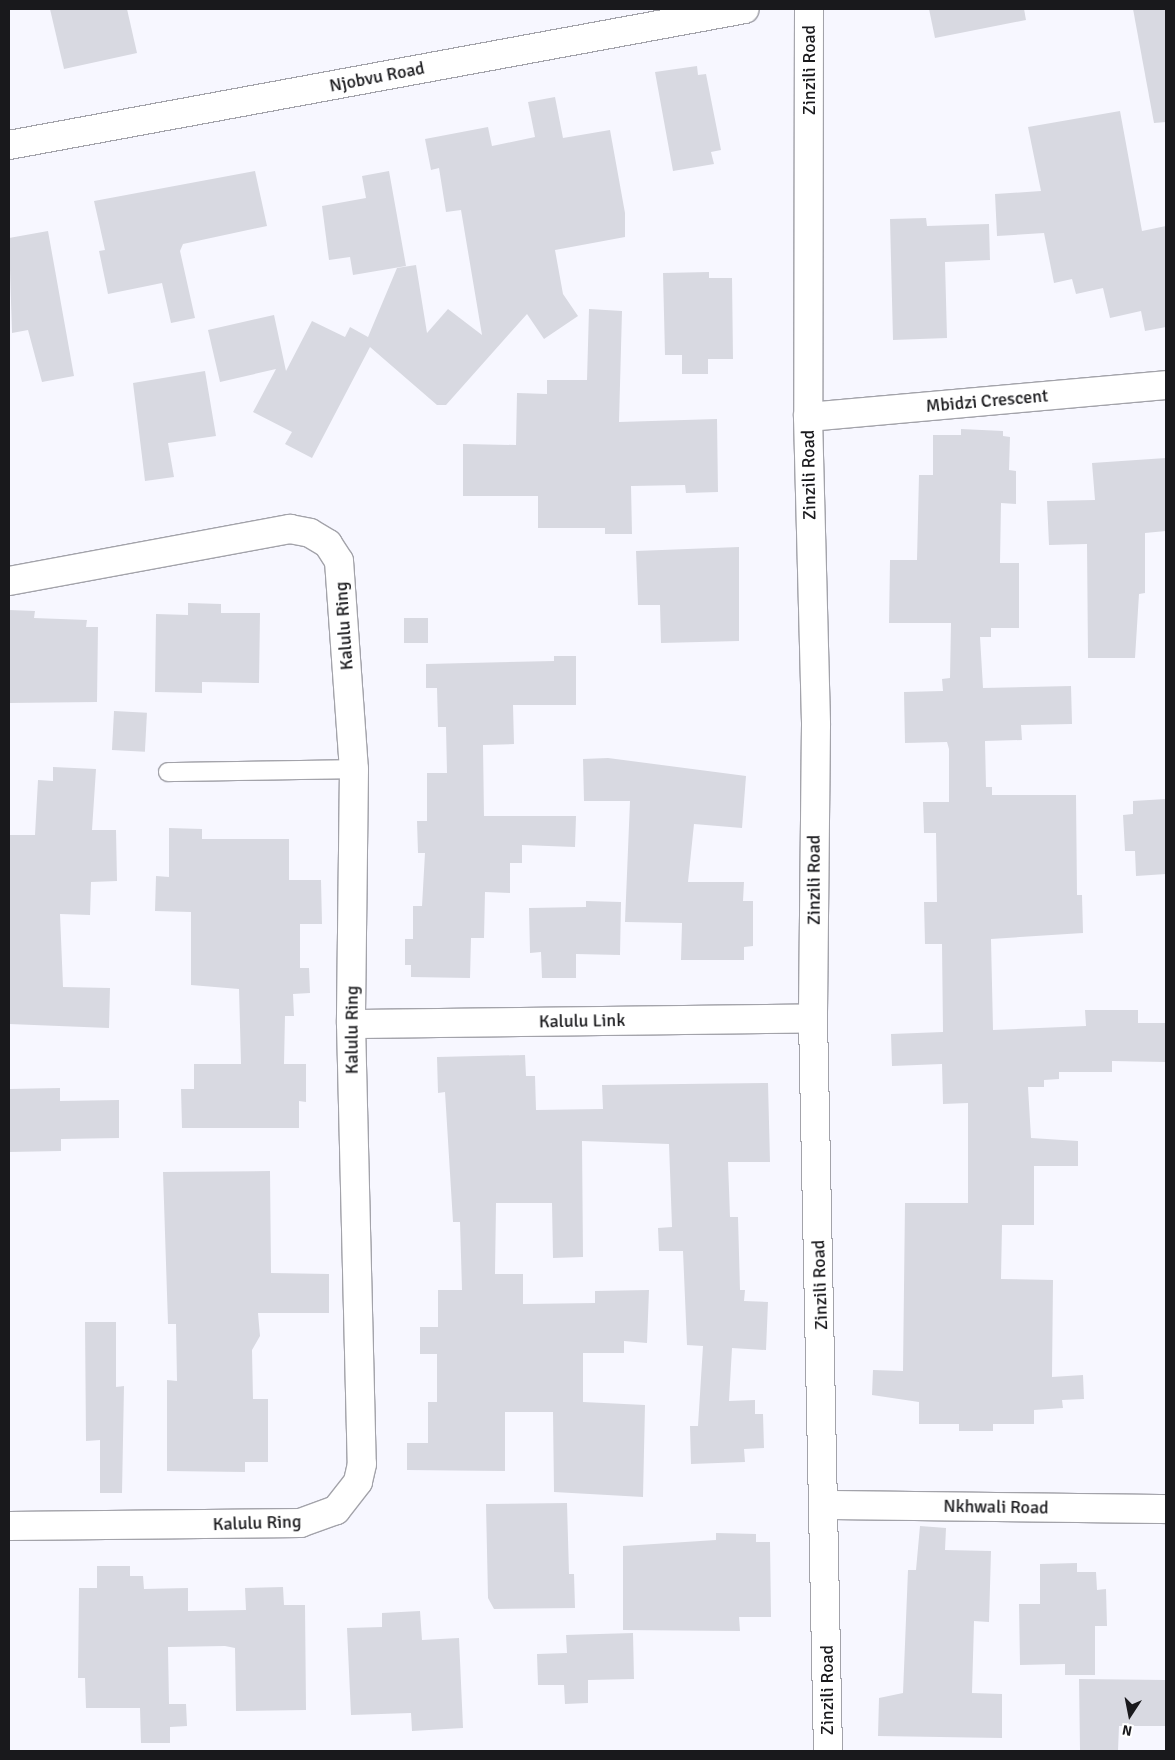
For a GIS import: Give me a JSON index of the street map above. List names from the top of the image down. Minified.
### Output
{"streets":{"street":["Zinzili Road","Njobvu Road","Mbidzi Crescent","Kalulu Ring","Kalulu Link","Nkhwali Road"]},"crossings":[["Zinzili Road","Mbidzi Crescent"],["Zinzili Road","Kalulu Link"],["Zinzili Road","Nkhwali Road"],["Kalulu Ring","Kalulu Link"]],"north":"bottom"}
